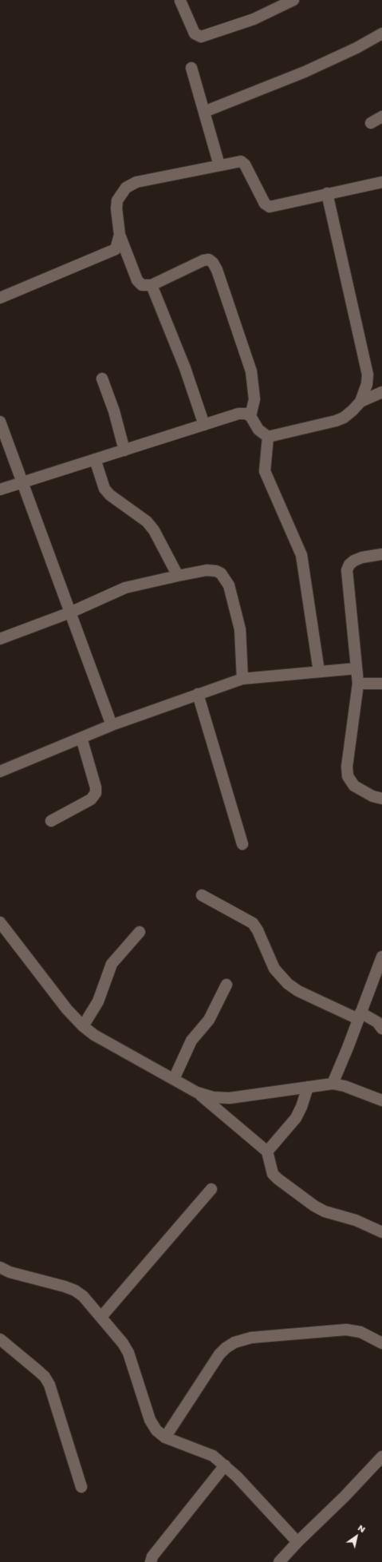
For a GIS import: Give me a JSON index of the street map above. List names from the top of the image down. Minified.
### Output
{"north":"top right"}
